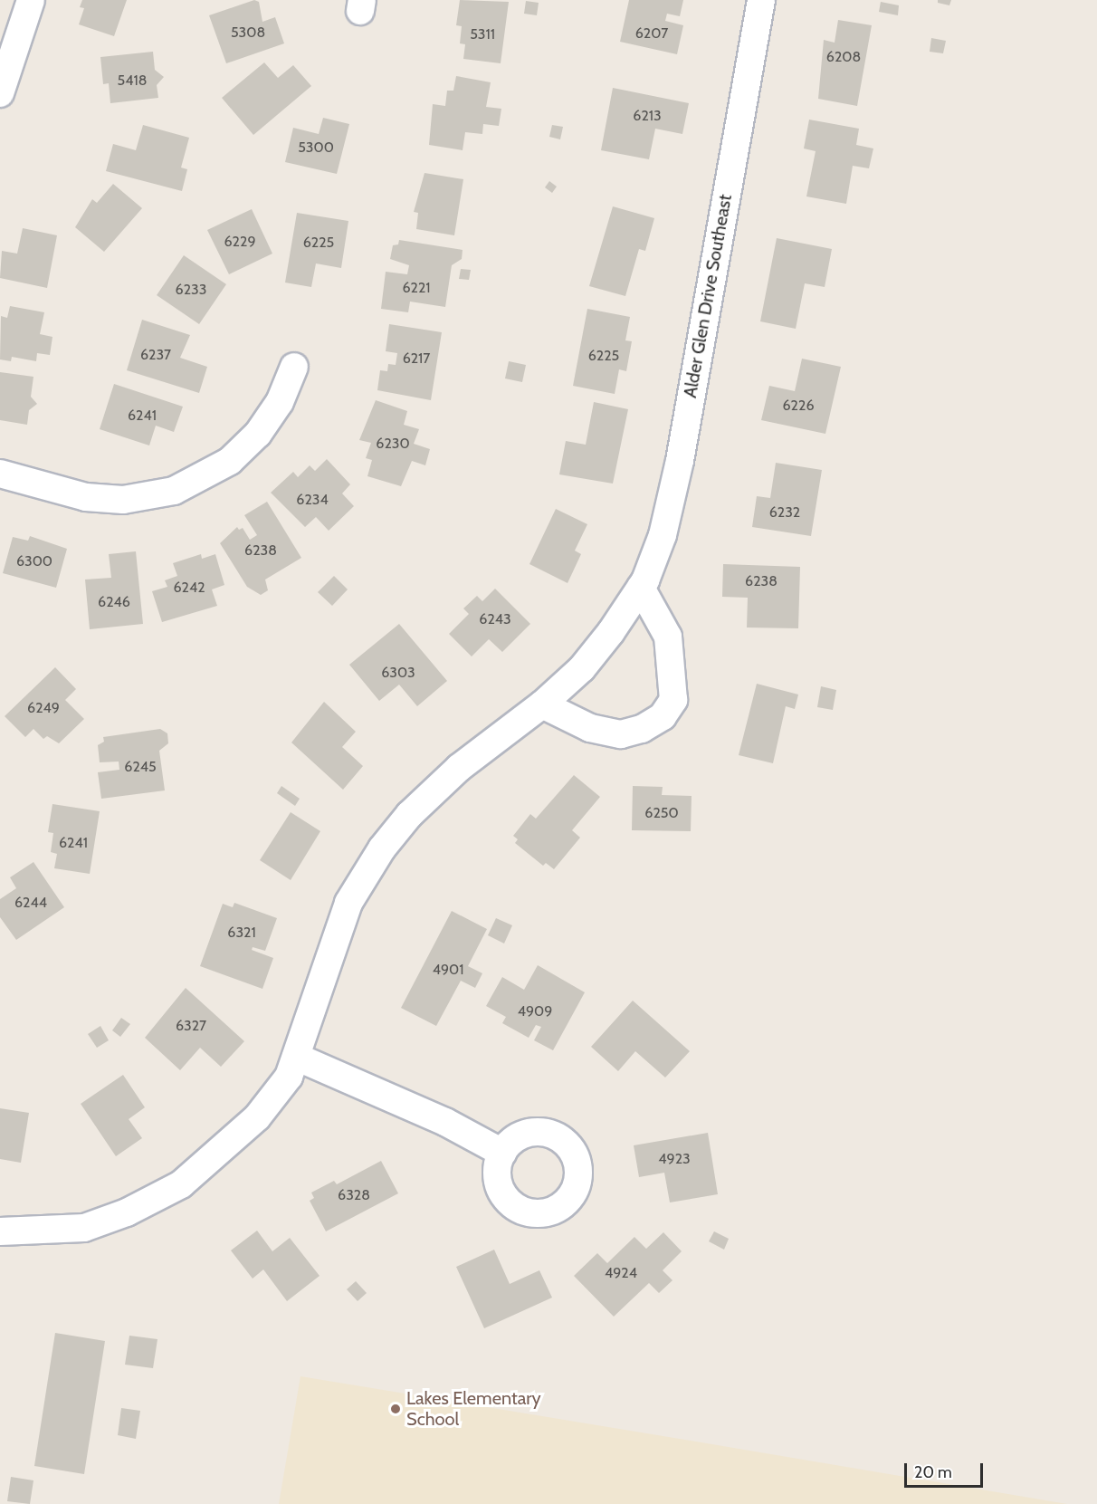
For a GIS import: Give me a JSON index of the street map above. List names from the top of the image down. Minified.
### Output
{"streets":{"street":["Alder Glen Drive Southeast"]},"places":["Lakes Elementary School"],"house_numbers":["5308","6207","5311","6208","5418","6213","5300","6229","6225","6221","6233","6237","6225","6217","6226","6241","6230","6234","6232","6238","6300","6238","6242","6246","6243","6303","6249","6245","6250","6241","6244","6321","4901","4909","6327","4923","6328","4924"],"scale_bar":"20 m"}
